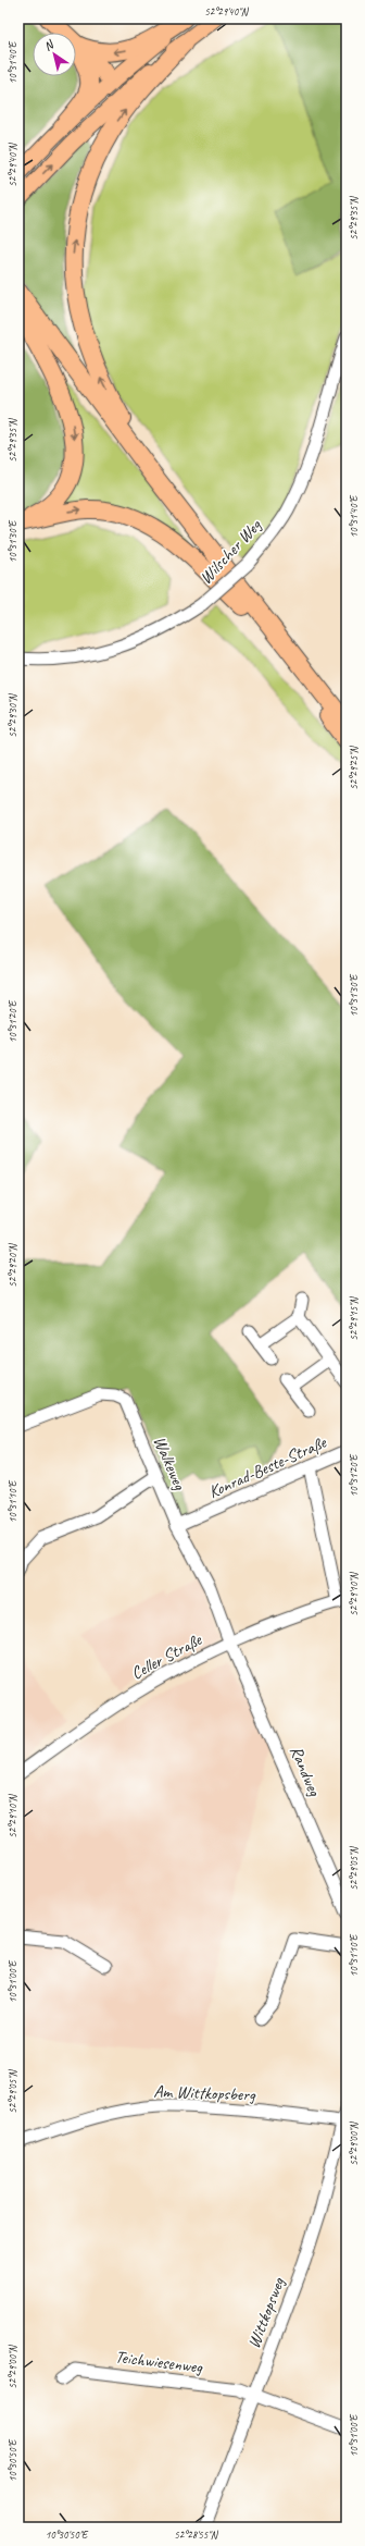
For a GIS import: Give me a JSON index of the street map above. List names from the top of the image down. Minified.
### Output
{"streets":{"street":["Wilscher Weg","Walkeweg","Konrad-Beste-Straße","Celler Straße","Randweg","Am Wittkopsberg","Wittkopsweg","Teichwiesenweg"]},"crossings":[["Walkeweg","Konrad-Beste-Straße"],["Walkeweg","Celler Straße"],["Walkeweg","Randweg"],["Celler Straße","Randweg"],["Am Wittkopsberg","Wittkopsweg"],["Wittkopsweg","Teichwiesenweg"]],"north":"top left","coordinates":["52°29'40\"N","10°31'40\"E","52°29'35\"N","10°31'30\"E","52°29'30\"N","52°29'25\"N","10°31'20\"E","52°29'20\"N","52°29'15\"N","10°31'10\"E","52°29'10\"N","52°29'05\"N","10°31'00\"E","52°29'00\"N","10°30'50\"E","52°28'55\"N"]}
